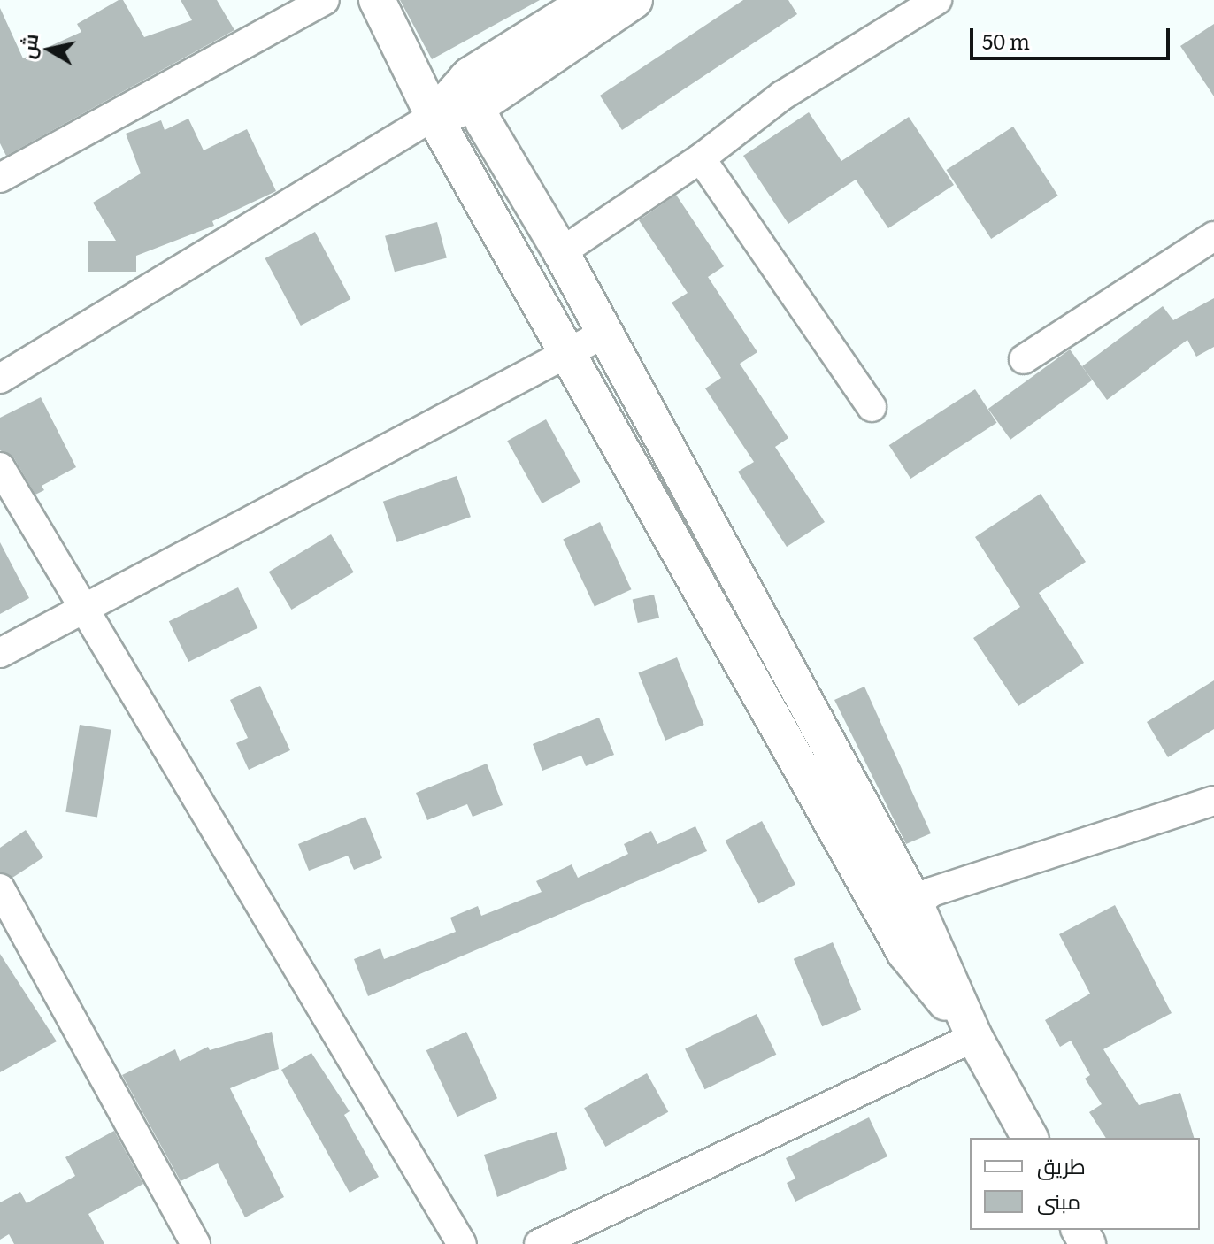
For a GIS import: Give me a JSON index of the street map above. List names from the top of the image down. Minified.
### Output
{"legend":["طريق","مبنى"],"scale_bar":"50 m","north":"left"}
